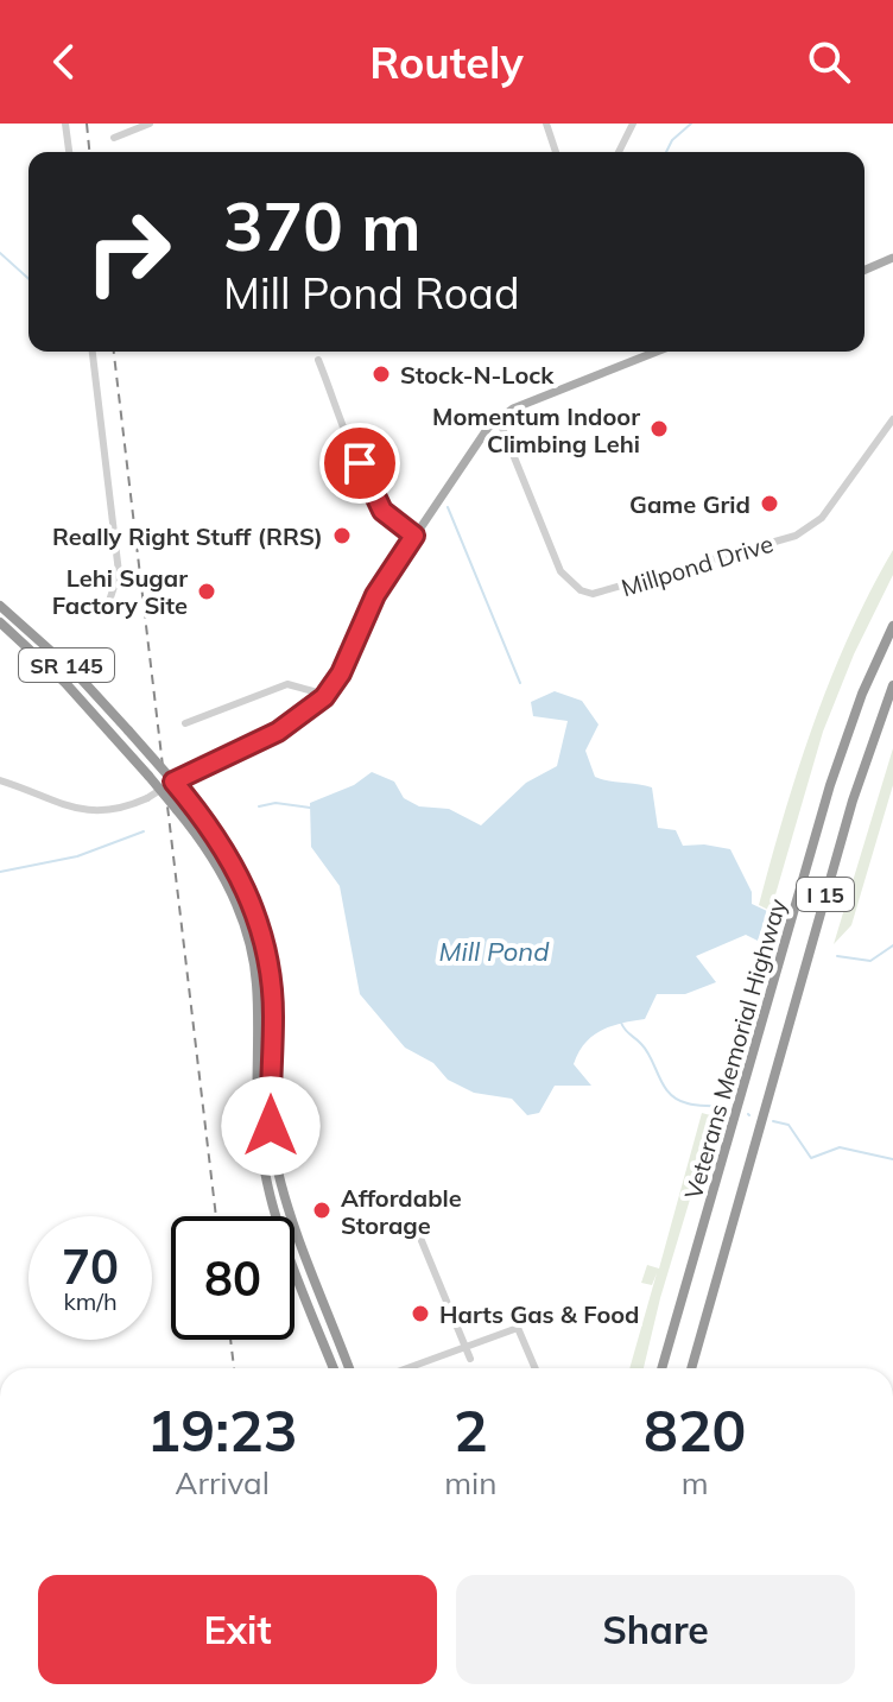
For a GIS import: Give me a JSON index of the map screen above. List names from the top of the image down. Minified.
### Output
{"streets":{"highway":["SR 145","I 15","Veterans Memorial Highway"],"street":["Millpond Drive"]},"water":["Mill Pond"],"places":["Stock-N-Lock","Momentum Indoor Climbing Lehi","Game Grid","Really Right Stuff (RRS)","Lehi Sugar Factory Site","Affordable Storage","Harts Gas & Food"],"page":{"header":"Routely","turn":["370 m","Mill Pond Road"],"speed":"70 km/h","limit":"80","eta":["19:23","Arrival","2","min","820","m"],"buttons":["Exit","Share"]}}
